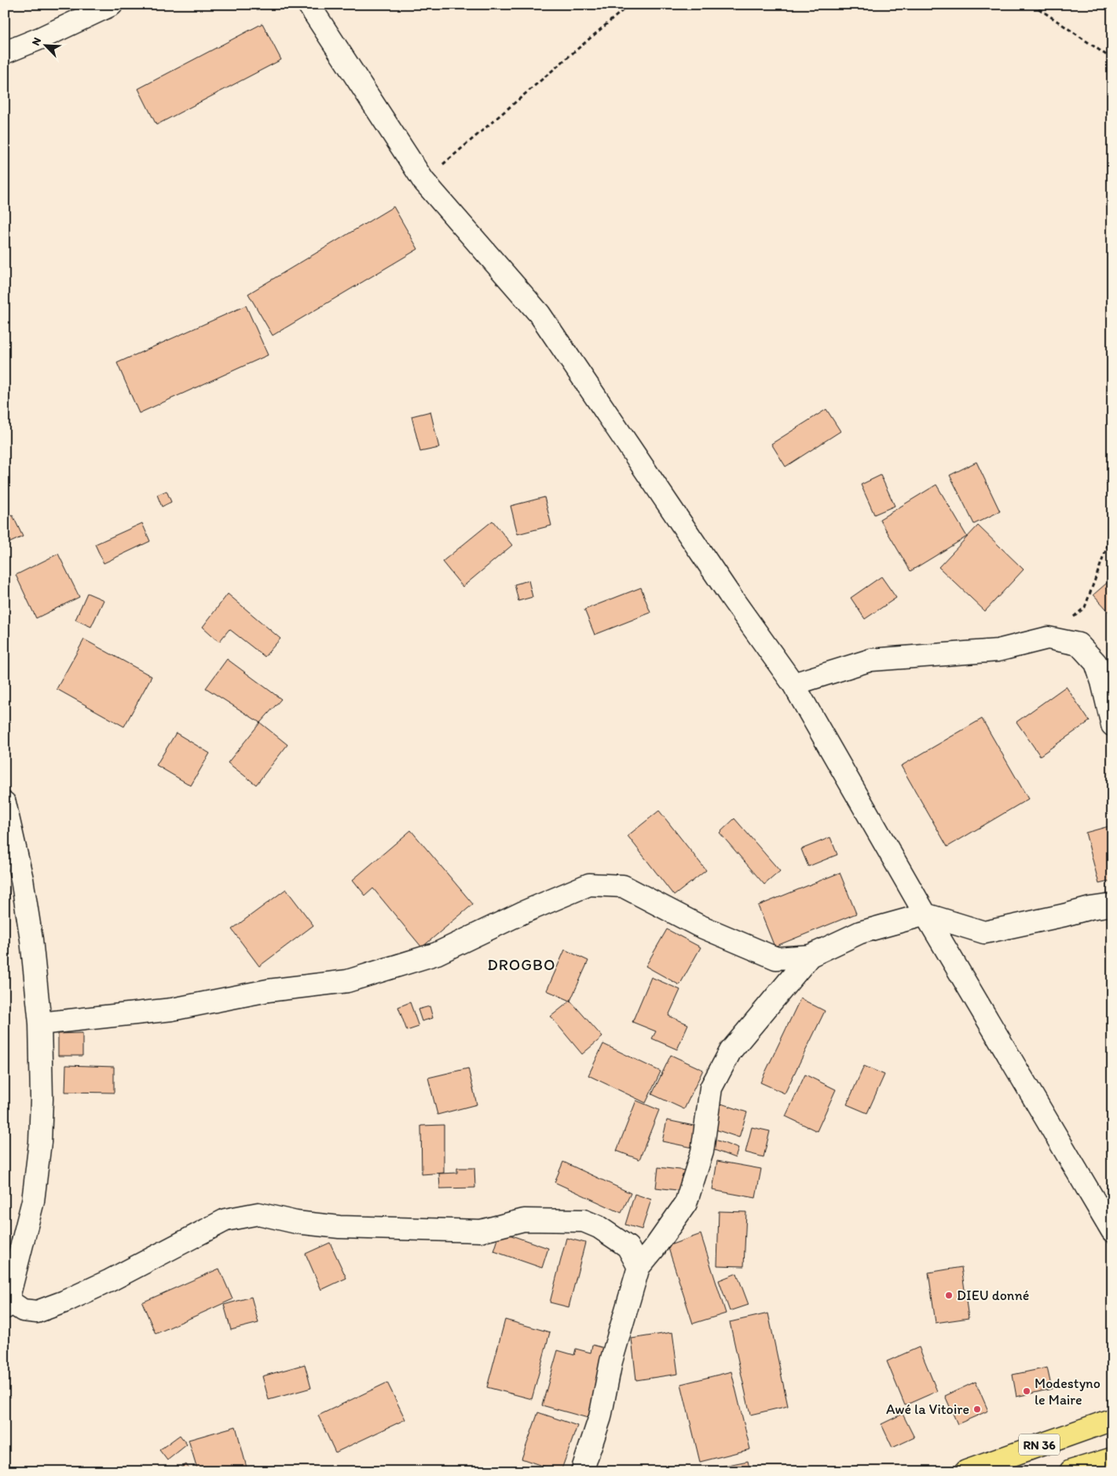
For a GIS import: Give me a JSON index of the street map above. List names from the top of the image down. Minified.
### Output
{"streets":{"main road":["RN 36"]},"districts":["DROGBO"],"places":["DIEU donné","Modestyno le Maire","Awé la Vitoire"],"north":"top left"}
